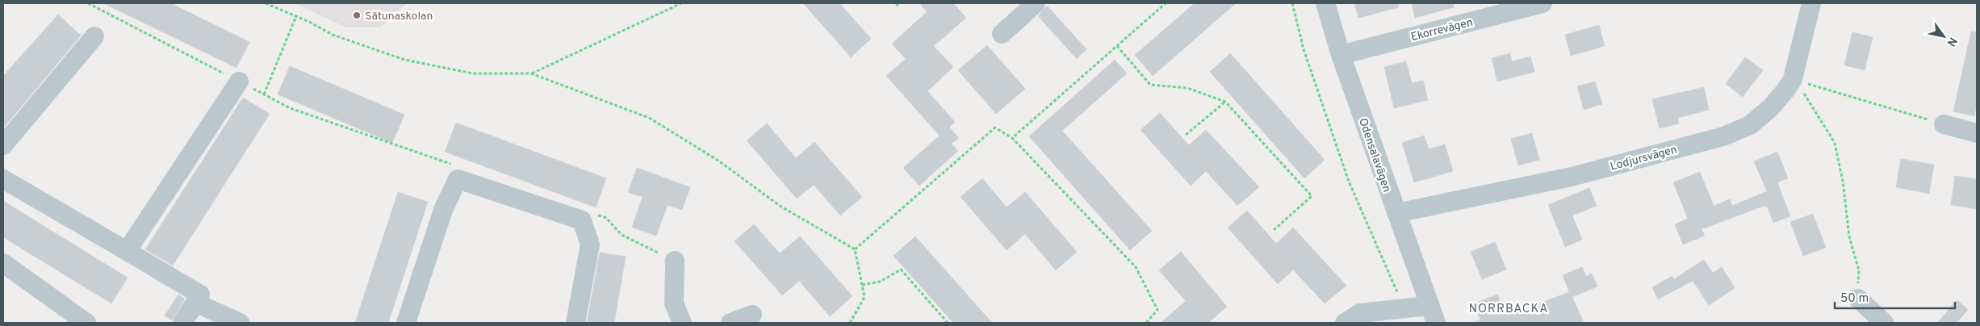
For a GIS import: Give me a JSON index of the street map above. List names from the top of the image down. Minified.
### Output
{"streets":{"street":["Ekorrevägen","Odensalavägen","Lodjursvägen"]},"crossings":[["Ekorrevägen","Odensalavägen"],["Odensalavägen","Lodjursvägen"]],"districts":["NORRBACKA"],"places":["Sätunaskolan"],"scale_bar":"50 m","north":"bottom right"}
